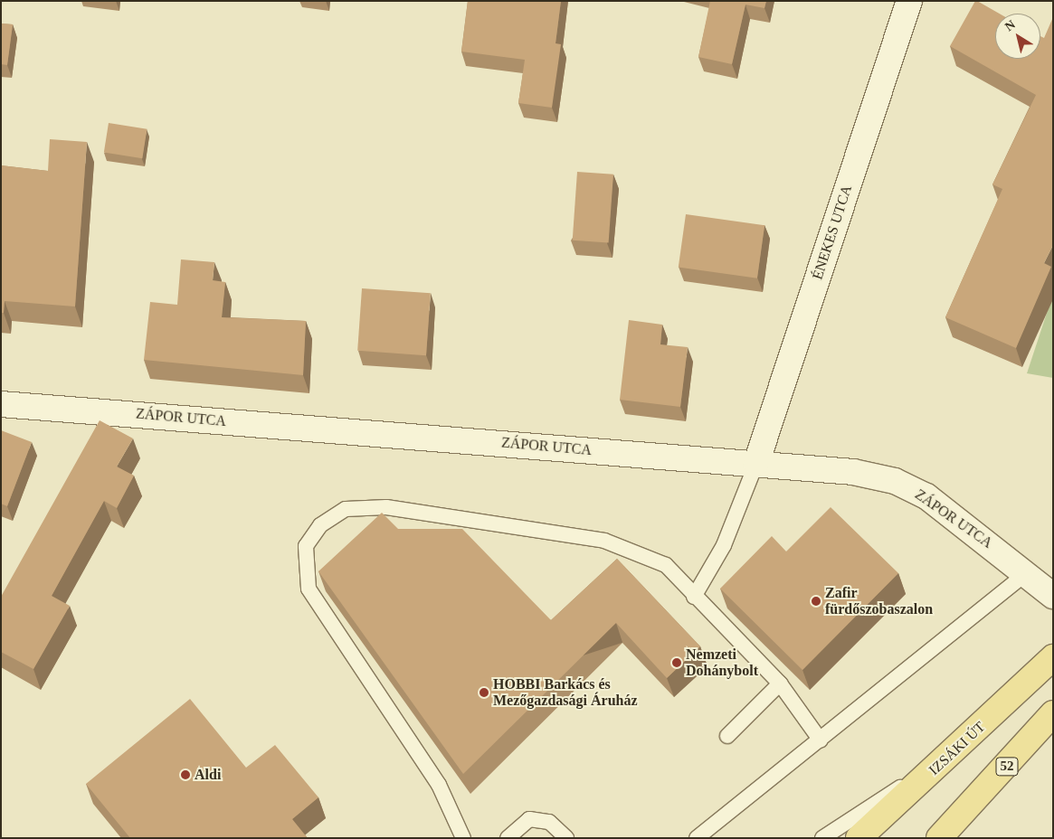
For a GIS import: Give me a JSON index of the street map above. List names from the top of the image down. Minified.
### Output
{"streets":{"main road":["IZSÁKI ÚT","52"],"street":["ÉNEKES UTCA","ZÁPOR UTCA"]},"crossings":[["ÉNEKES UTCA","ZÁPOR UTCA"]],"places":["Zafir fürdőszobaszalon","Nemzeti Dohánybolt","HOBBI Barkács és Mezőgazdasági Áruház","Aldi"],"north":"top left"}
